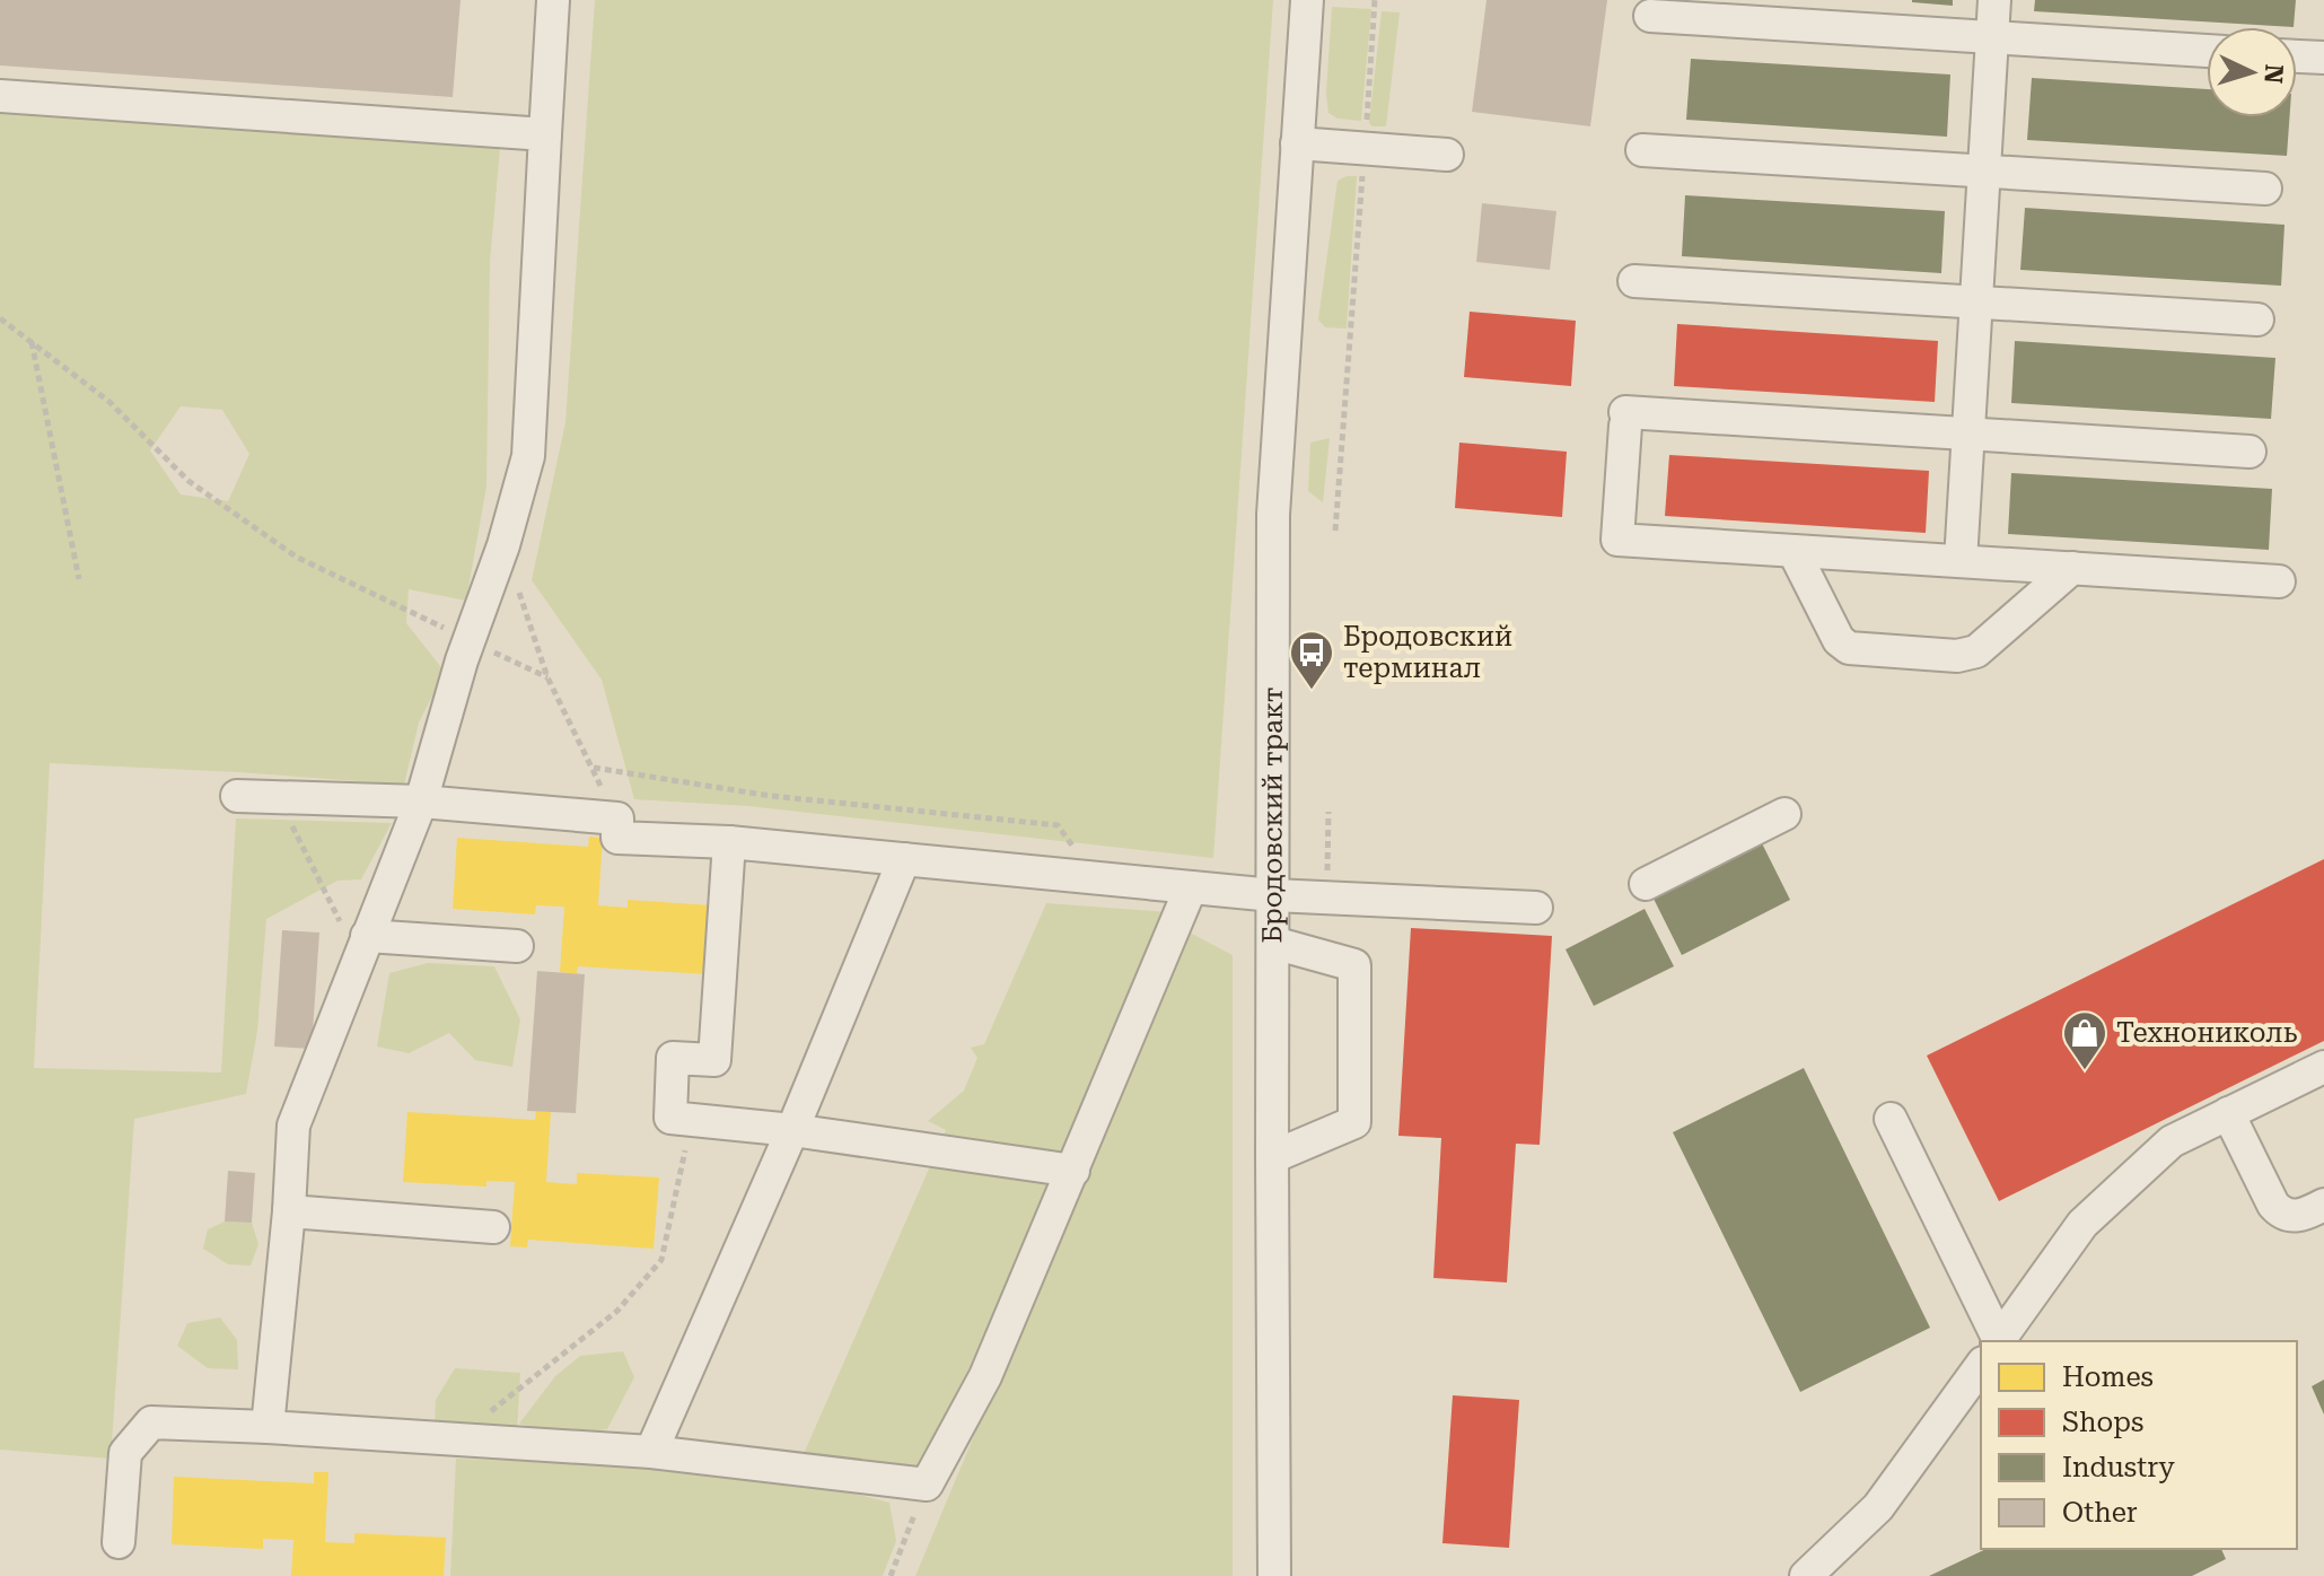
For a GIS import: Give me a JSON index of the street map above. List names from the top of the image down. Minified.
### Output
{"streets":{"street":["Бродовский тракт"]},"places":{"bus stop":["Бродовский терминал"],"shop":["Технониколь"]},"legend":["Homes","Shops","Industry","Other"],"north":"right"}
